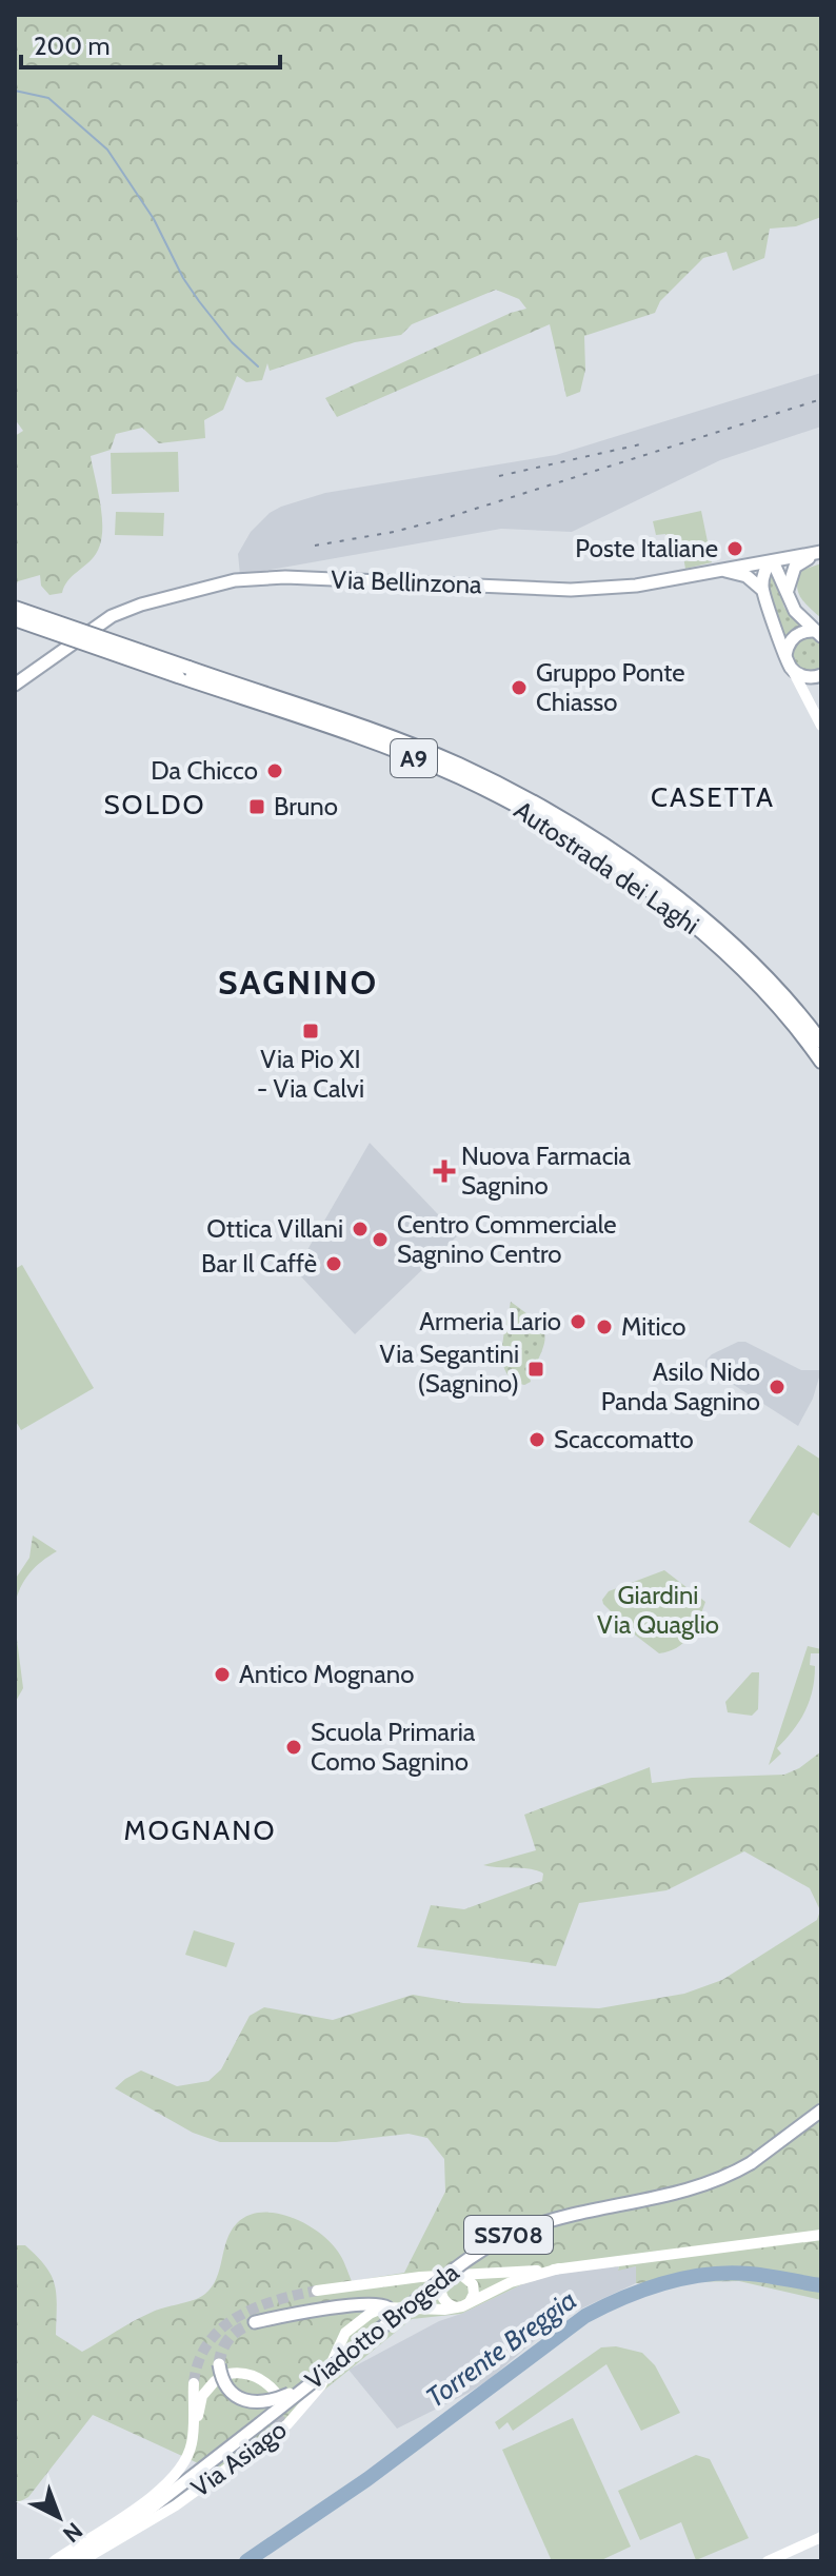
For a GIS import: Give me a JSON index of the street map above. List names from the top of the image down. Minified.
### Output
{"streets":{"highway":["A9","Autostrada dei Laghi"],"main road":["Via Bellinzona","SS708","Viadotto Brogeda"],"street":["Via Asiago"]},"crossings":[["SS708","Viadotto Brogeda"],["SS708","Via Asiago"]],"districts":["CASETTA","SOLDO","SAGNINO","MOGNANO"],"water":["Torrente Breggia"],"parks":["Giardini Via Quaglio"],"places":{"other":["Poste Italiane","Gruppo Ponte Chiasso","Da Chicco","Ottica Villani","Centro Commerciale Sagnino Centro","Bar Il Caffè","Armeria Lario","Mitico","Asilo Nido Panda Sagnino","Scaccomatto","Antico Mognano","Scuola Primaria Como Sagnino"],"transit":["Bruno","Via Pio XI - Via Calvi","Via Segantini (Sagnino)"],"health":["Nuova Farmacia Sagnino"]},"scale_bar":"200 m","north":"bottom right"}
